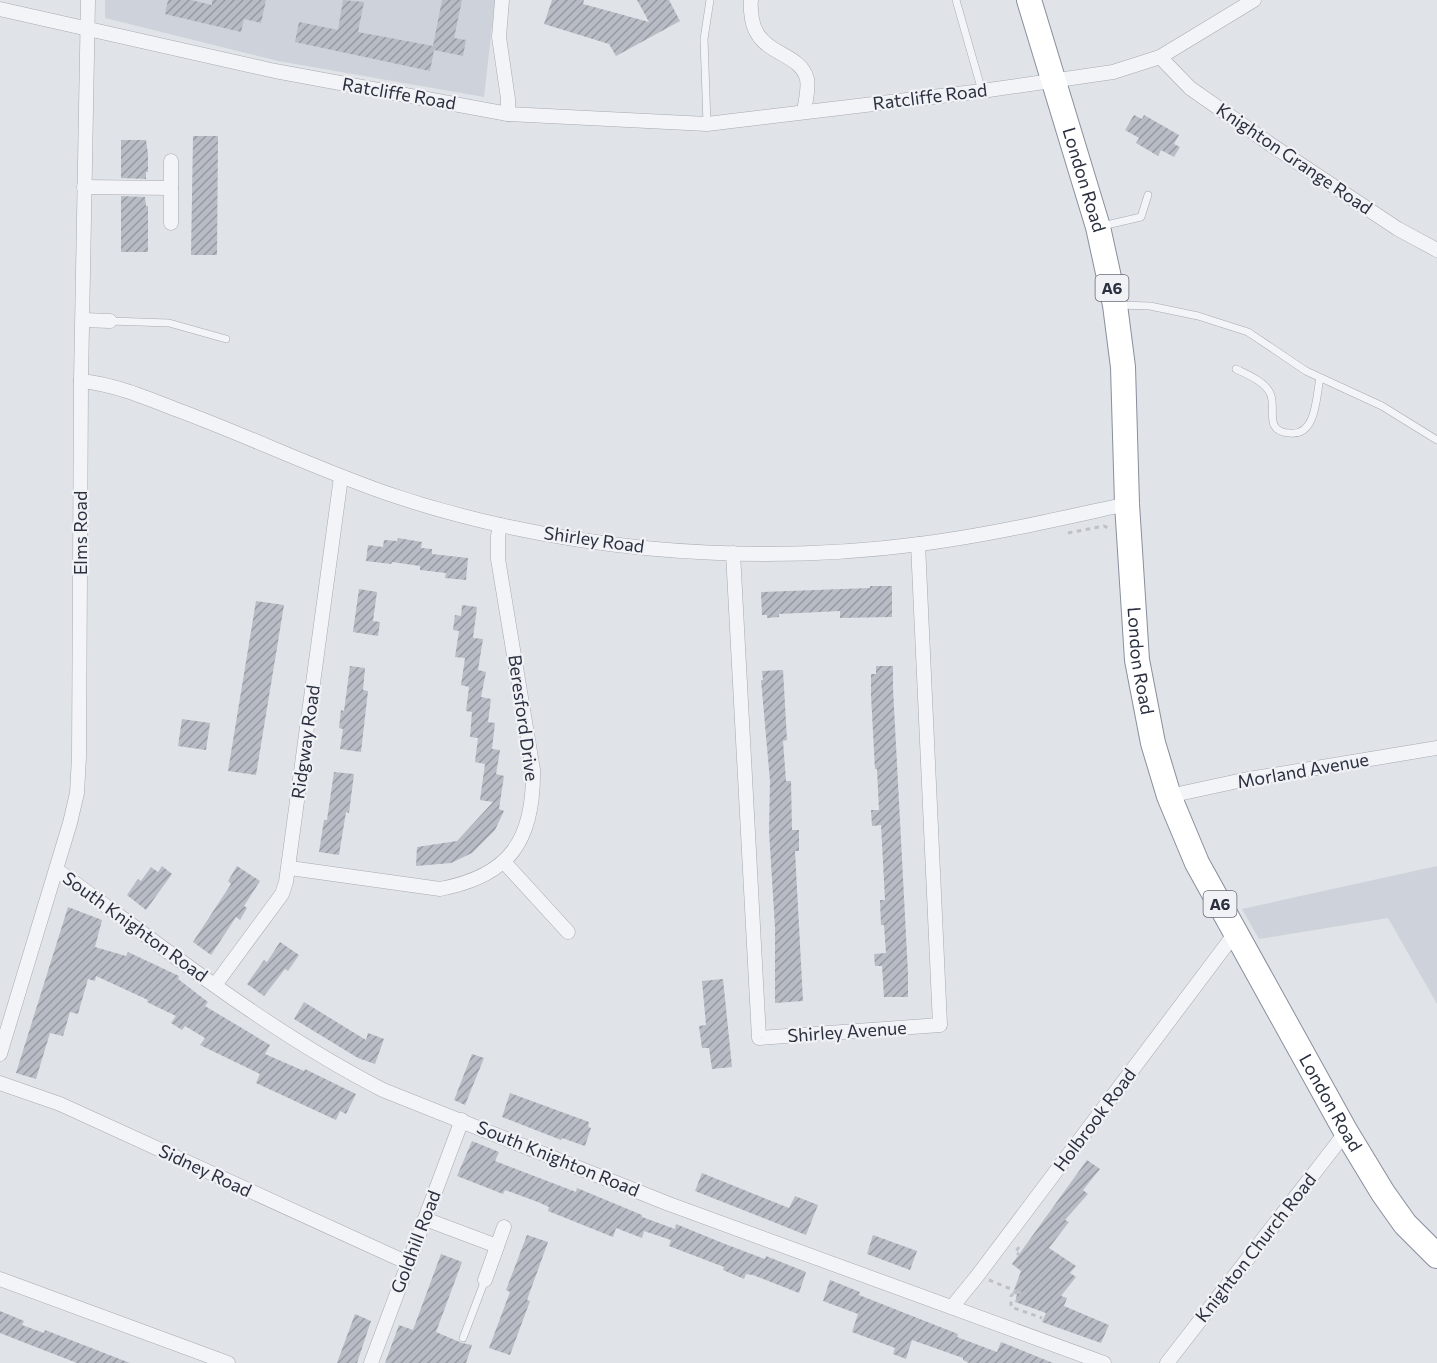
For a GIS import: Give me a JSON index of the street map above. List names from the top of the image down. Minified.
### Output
{"streets":{"highway":["London Road","A6"],"street":["Ratcliffe Road","Knighton Grange Road","Elms Road","Shirley Road","Beresford Drive","Ridgway Road","Morland Avenue","South Knighton Road","Shirley Avenue","Holbrook Road","Sidney Road","Goldhill Road","Knighton Church Road"]},"crossings":[["Ratcliffe Road","Knighton Grange Road"],["Ratcliffe Road","London Road"],["Ratcliffe Road","Elms Road"],["London Road","Shirley Road"],["London Road","Morland Avenue"],["London Road","Holbrook Road"],["London Road","Knighton Church Road"],["Elms Road","Shirley Road"],["Elms Road","South Knighton Road"],["Shirley Road","Beresford Drive"],["Shirley Road","Ridgway Road"],["Shirley Road","Shirley Avenue"],["Beresford Drive","Ridgway Road"],["Ridgway Road","South Knighton Road"],["South Knighton Road","Holbrook Road"],["South Knighton Road","Goldhill Road"],["Sidney Road","Goldhill Road"]]}
